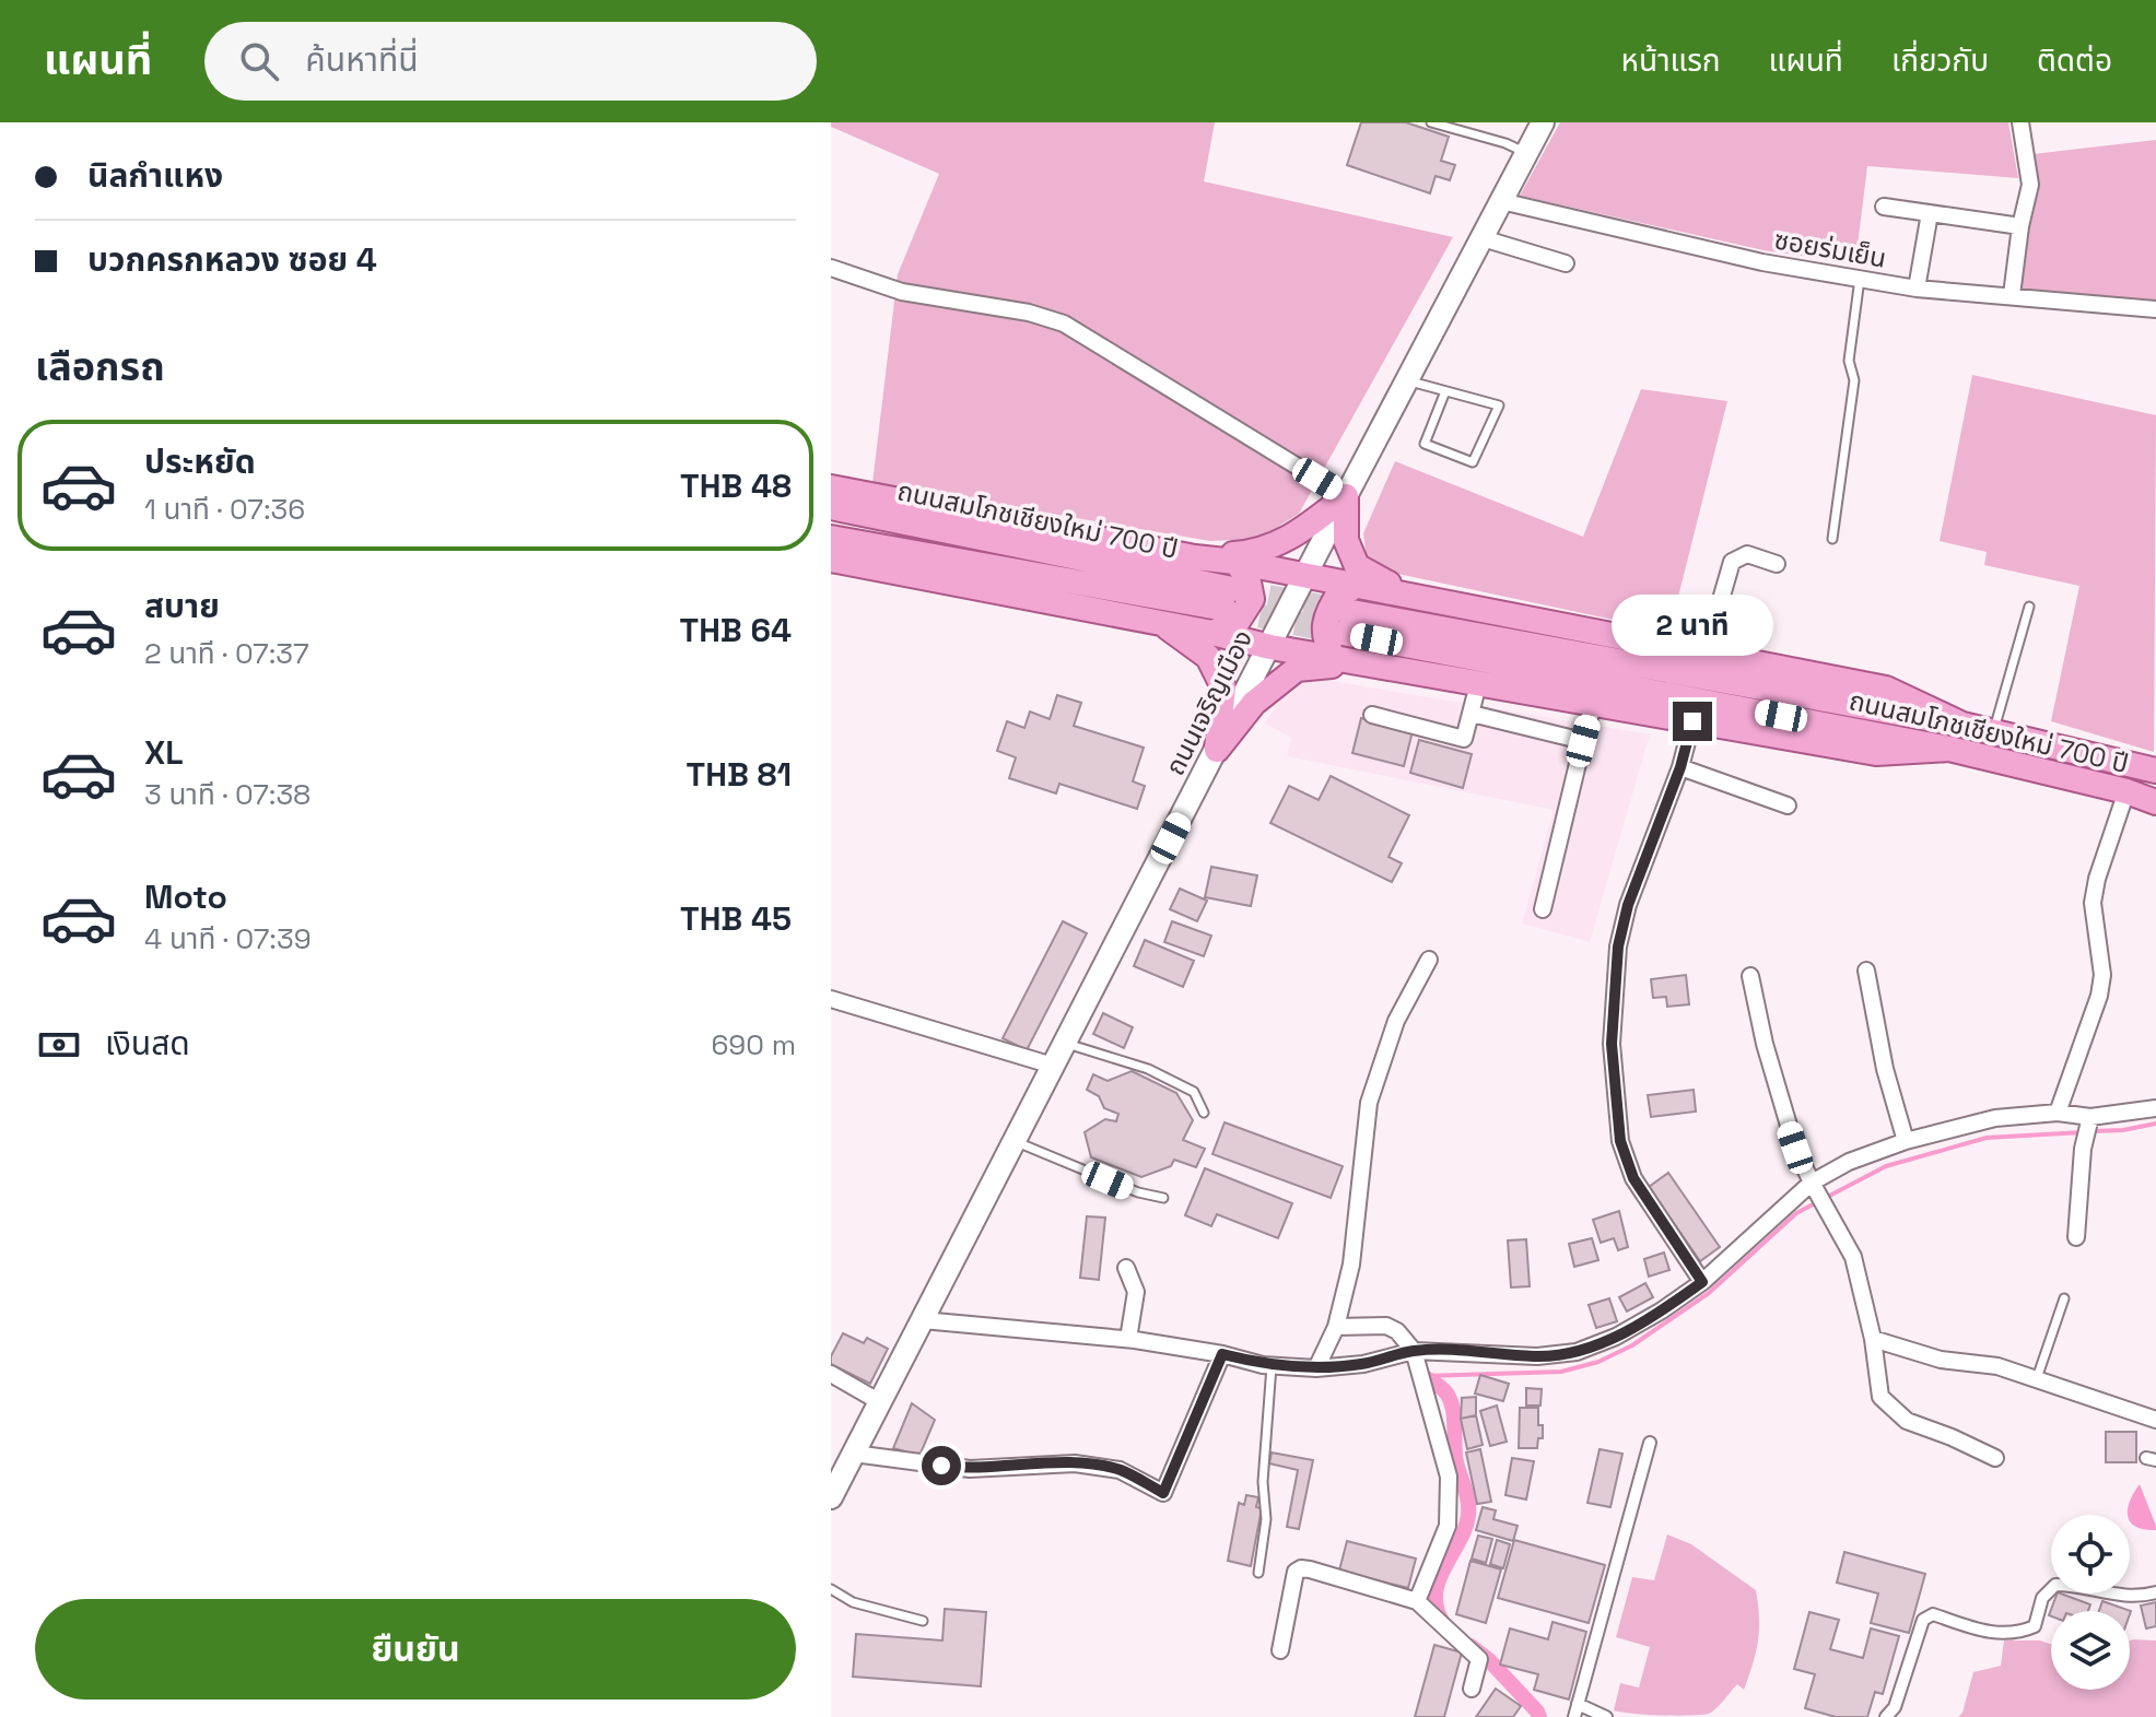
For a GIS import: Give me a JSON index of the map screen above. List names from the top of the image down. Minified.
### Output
{"streets":{"main road":["ถนนสมโภชเชียงใหม่ 700 ปี","ถนนเจริญเมือง"],"street":["ซอยร่มเย็น"]},"crossings":[["ซอยร่มเย็น","ถนนเจริญเมือง"]],"page":{"header":"แผนที่","search":"ค้นหาที่นี่","nav":["หน้าแรก","แผนที่","เกี่ยวกับ","ติดต่อ"],"banner":["นิลกําแหง","บวกครกหลวง ซอย 4"],"heading":"เลือกรถ","list":[{"name":"ประหยัด","note":"1 นาที · 07:36","value":"THB 48"},{"name":"สบาย","note":"2 นาที · 07:37","value":"THB 64"},{"name":"XL","note":"3 นาที · 07:38","value":"THB 81"},{"name":"Moto","note":"4 นาที · 07:39","value":"THB 45"}],"bubble":"2 นาที","pay":["เงินสด","690 m"],"buttons":"ยืนยัน"}}
